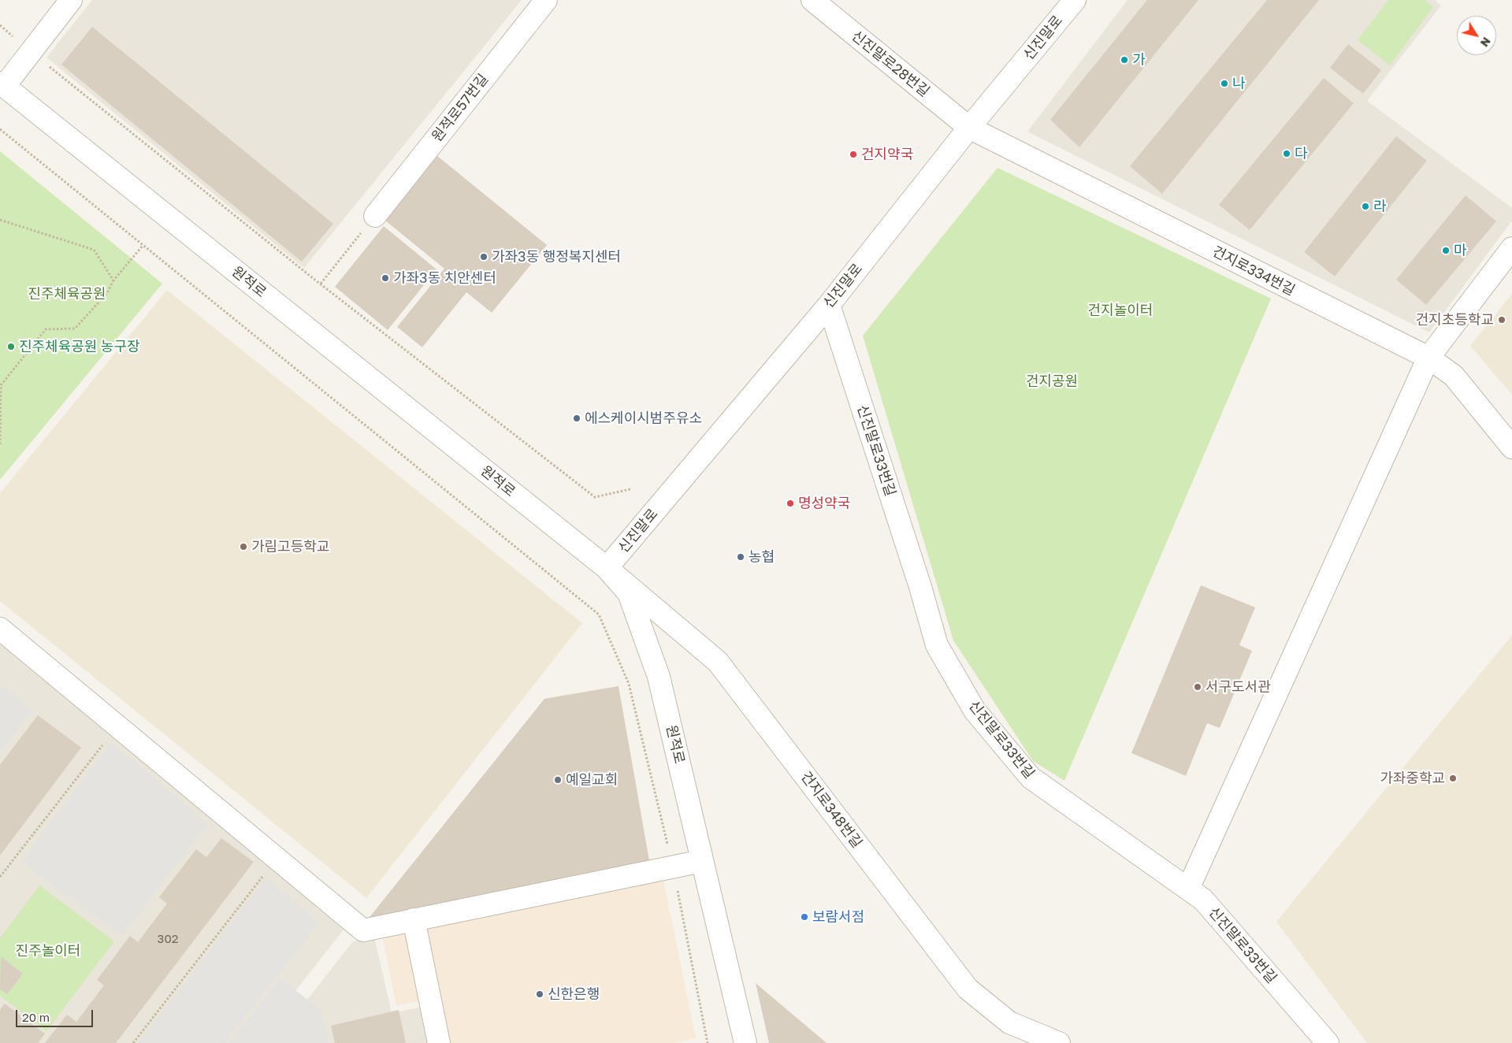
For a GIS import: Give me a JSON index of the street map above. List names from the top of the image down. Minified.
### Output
{"streets":{"street":["신진말로","신진말로28번길","원적로57번길","건지로334번길","원적로","신진말로33번길","건지로348번길"]},"crossings":[["신진말로","신진말로28번길"],["신진말로","건지로334번길"],["신진말로","원적로"],["신진말로","신진말로33번길"],["신진말로","건지로348번길"],["신진말로28번길","건지로334번길"],["원적로","건지로348번길"]],"parks":["진주체육공원","건지놀이터","건지공원","진주놀이터"],"places":["가","나","다","건지약국","라","마","가좌3동 행정복지센터","가좌3동 치안센터","건지초등학교","진주체육공원 농구장","에스케이시범주유소","명성약국","가림고등학교","농협","서구도서관","가좌중학교","예일교회","보람서점","신한은행"],"house_numbers":["302"],"scale_bar":"20 m","north":"bottom right"}
